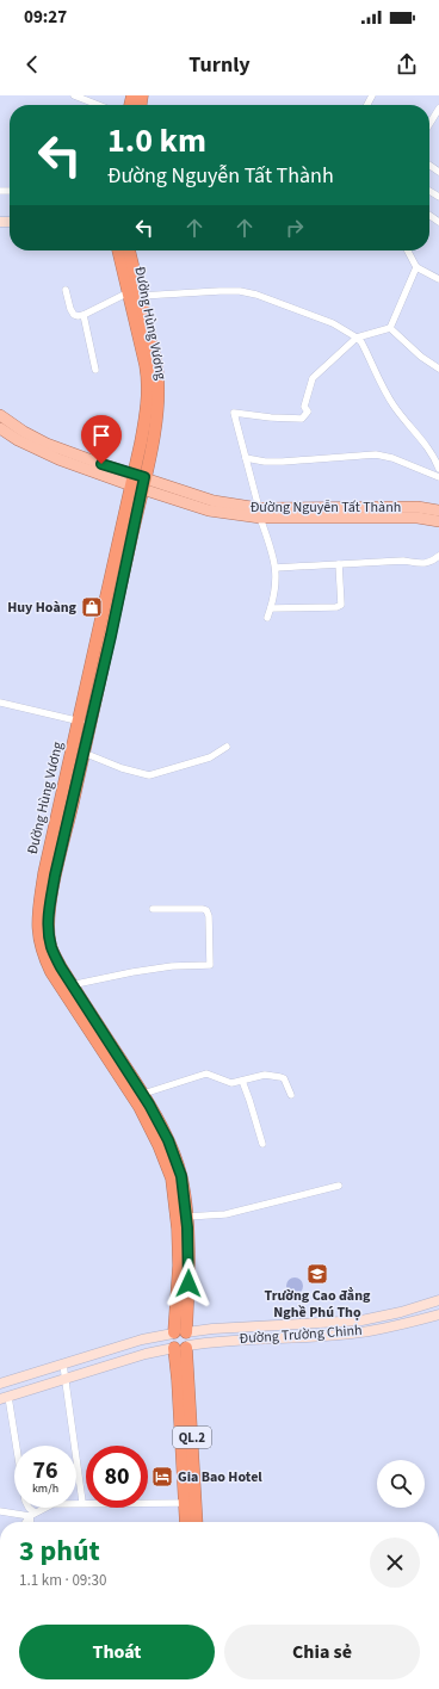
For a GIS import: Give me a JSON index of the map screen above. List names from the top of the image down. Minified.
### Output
{"streets":{"highway":["Đường Hùng Vương","QL.2"],"main road":["Đường Nguyễn Tất Thành","Đường Trường Chinh"]},"crossings":[["Đường Hùng Vương","Đường Nguyễn Tất Thành"],["Đường Hùng Vương","Đường Trường Chinh"],["Đường Hùng Vương","QL.2"],["Đường Trường Chinh","QL.2"]],"places":{"shop":["Huy Hoàng"],"school or university":["Trường Cao đẳng Nghề Phú Thọ"],"hotel":["Gia Bao Hotel"]},"page":{"status":"09:27","header":"Turnly","turn":["1.0 km","Đường Nguyễn Tất Thành"],"speed":"76 km/h","limit":"80","heading":["3 phút","1.1 km · 09:30"],"buttons":["Thoát","Chia sẻ"]}}
